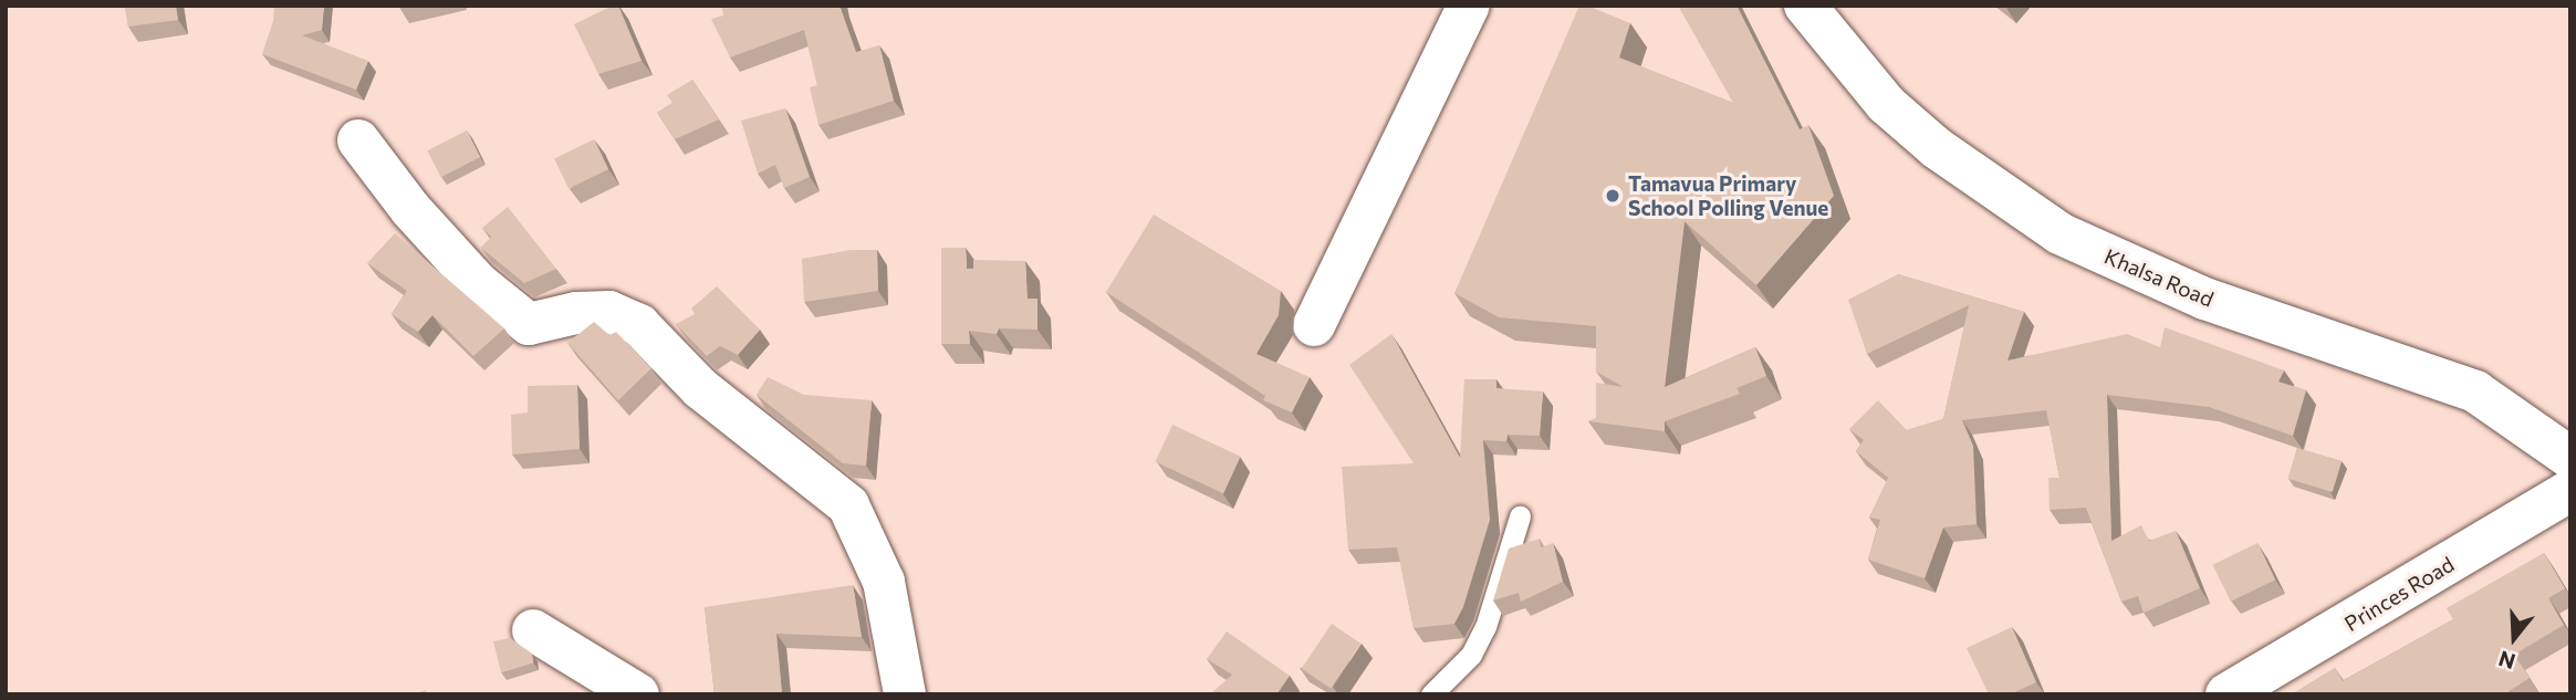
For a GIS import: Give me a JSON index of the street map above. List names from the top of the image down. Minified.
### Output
{"streets":{"street":["Khalsa Road","Princes Road"]},"places":["Tamavua Primary School Polling Venue"],"north":"bottom"}
